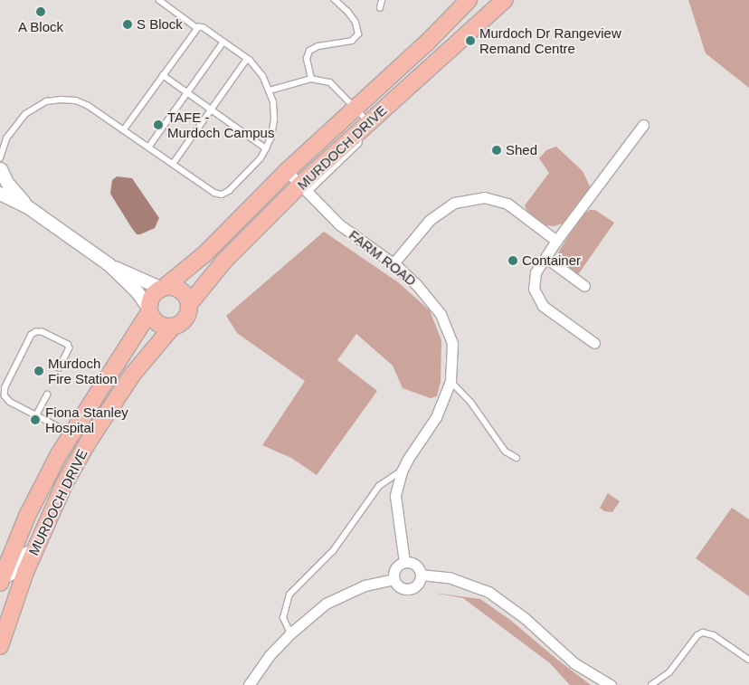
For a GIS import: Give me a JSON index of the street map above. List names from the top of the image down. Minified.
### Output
{"streets":{"main road":["MURDOCH DRIVE"],"street":["FARM ROAD"]},"crossings":[["MURDOCH DRIVE","FARM ROAD"]],"places":["A Block","S Block","Murdoch Dr Rangeview Remand Centre","TAFE - Murdoch Campus","Shed","Container","Murdoch Fire Station","Fiona Stanley Hospital"]}
